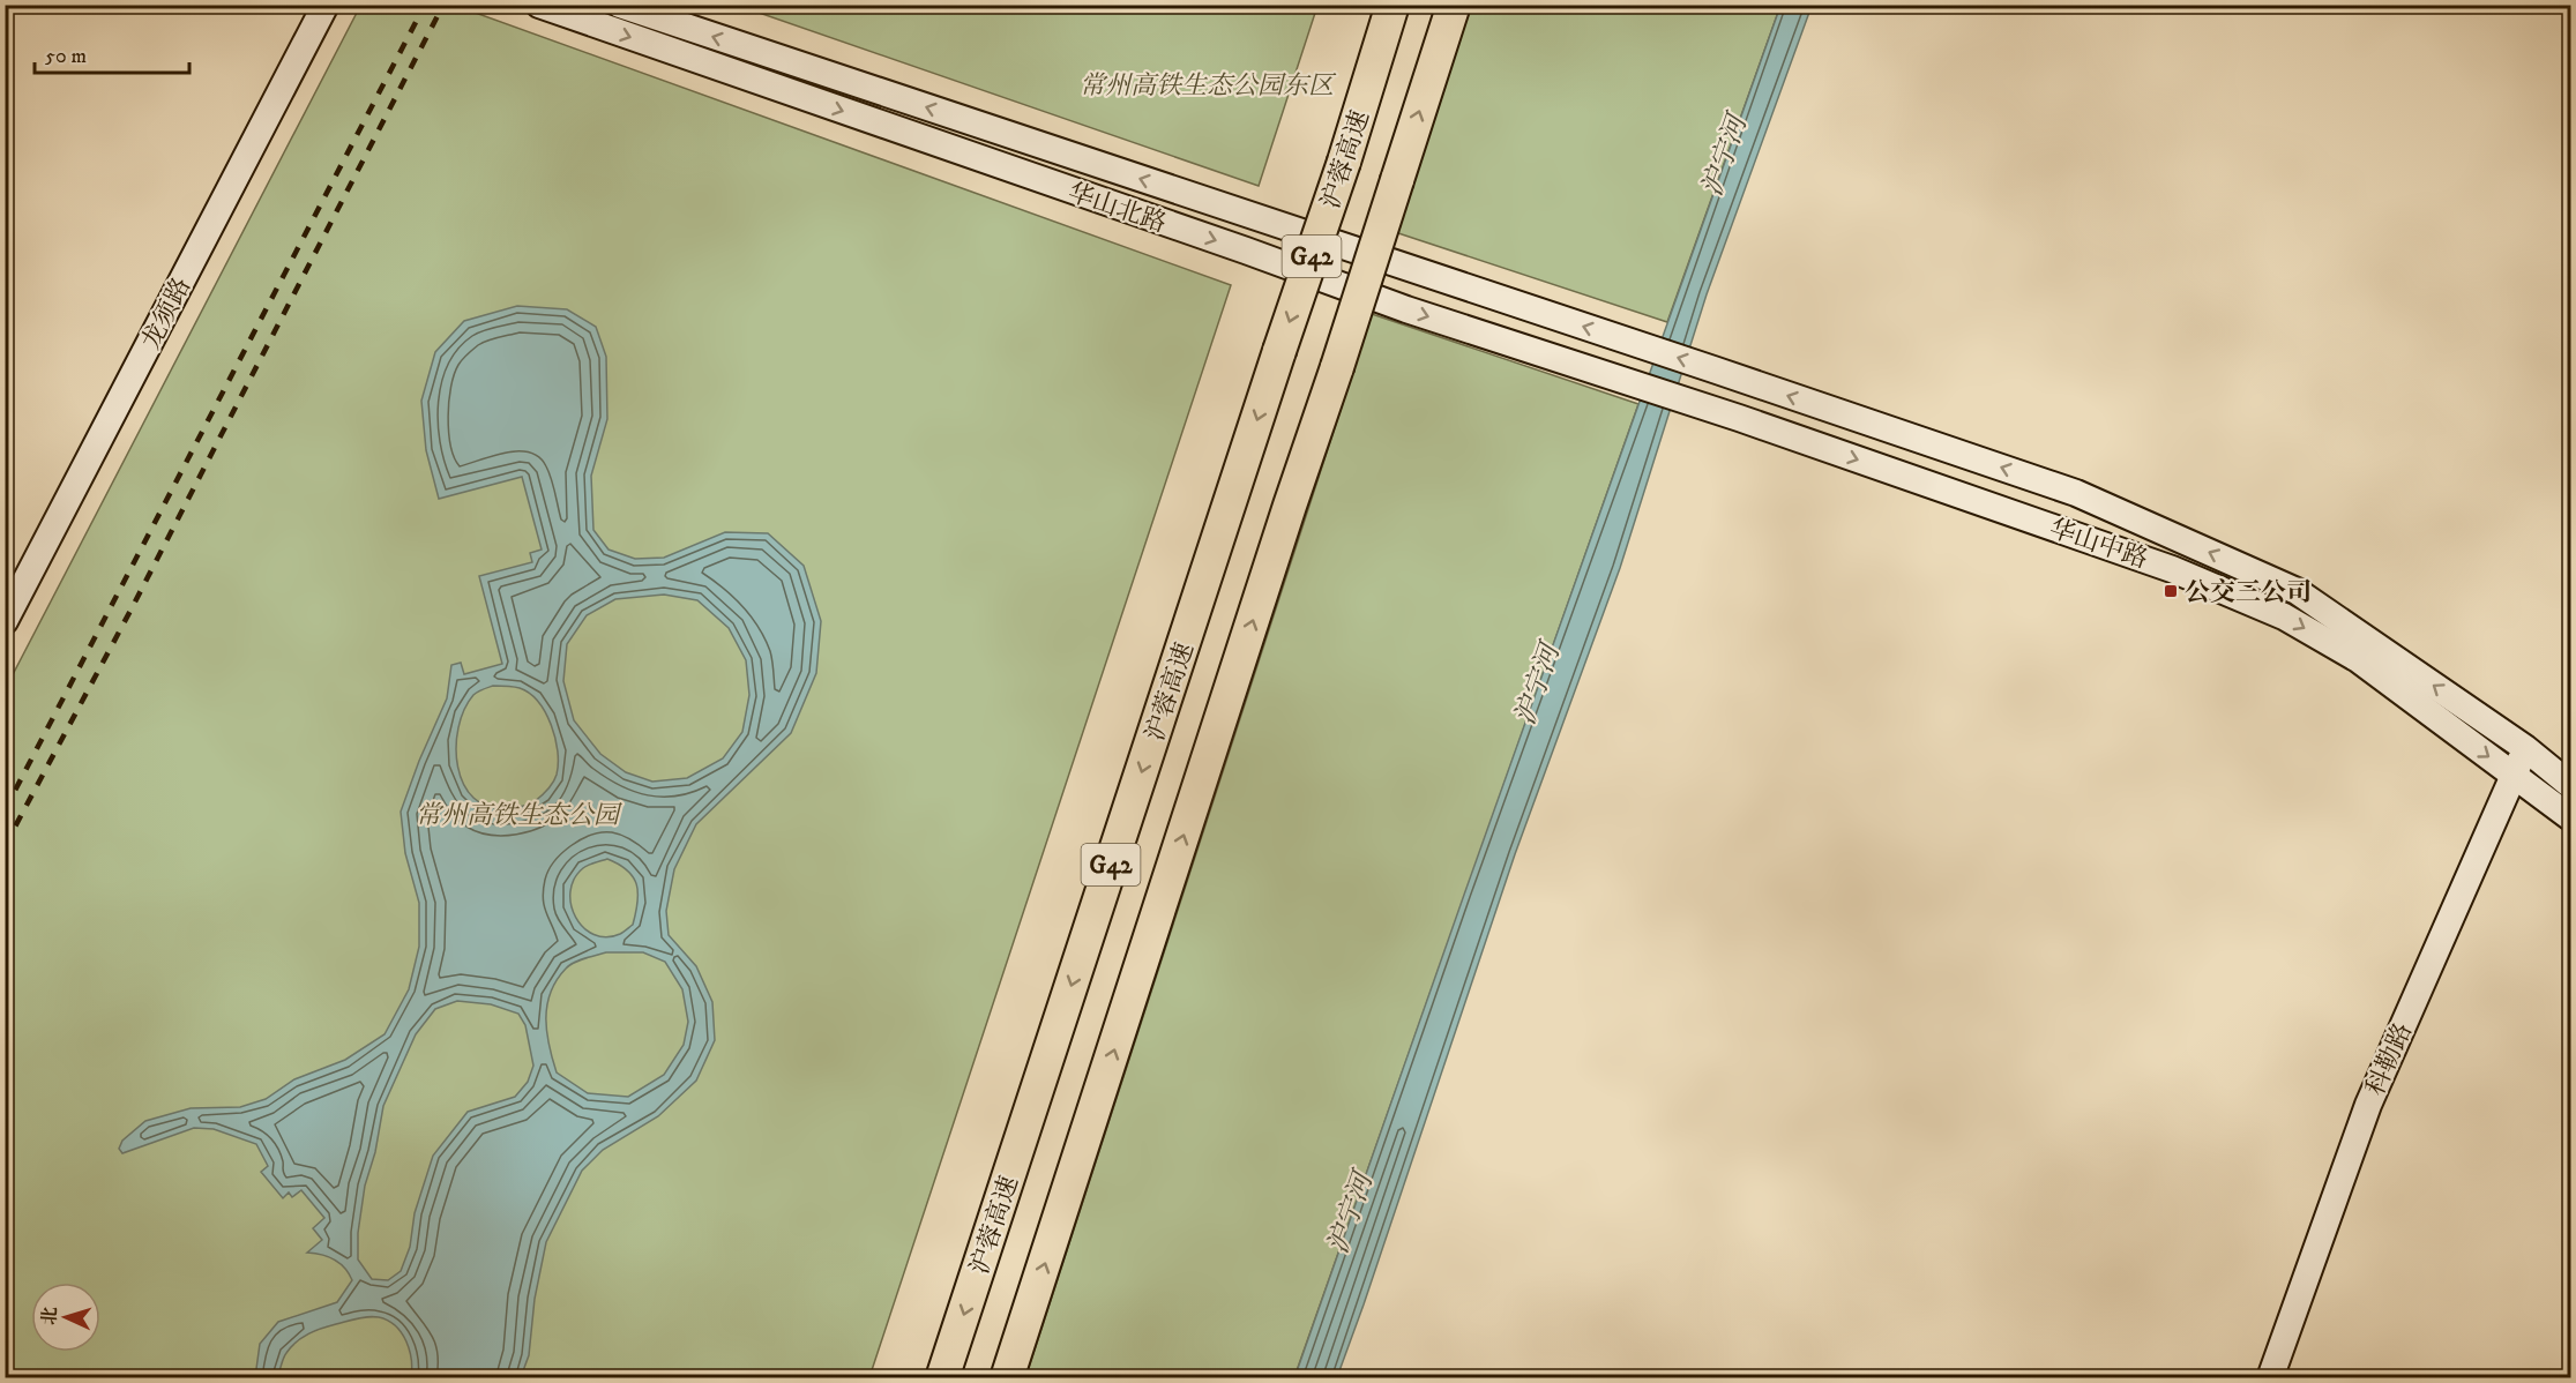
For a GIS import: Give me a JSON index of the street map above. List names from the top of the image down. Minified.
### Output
{"streets":{"highway":["沪蓉高速","G42"],"main road":["华山北路","龙须路","华山中路","科勒路"]},"crossings":[["华山北路","华山中路"],["华山中路","科勒路"]],"water":["沪宁河"],"parks":["常州高铁生态公园东区","常州高铁生态公园"],"places":{"transit":["公交三公司"]},"scale_bar":"50 m","north":"left"}
